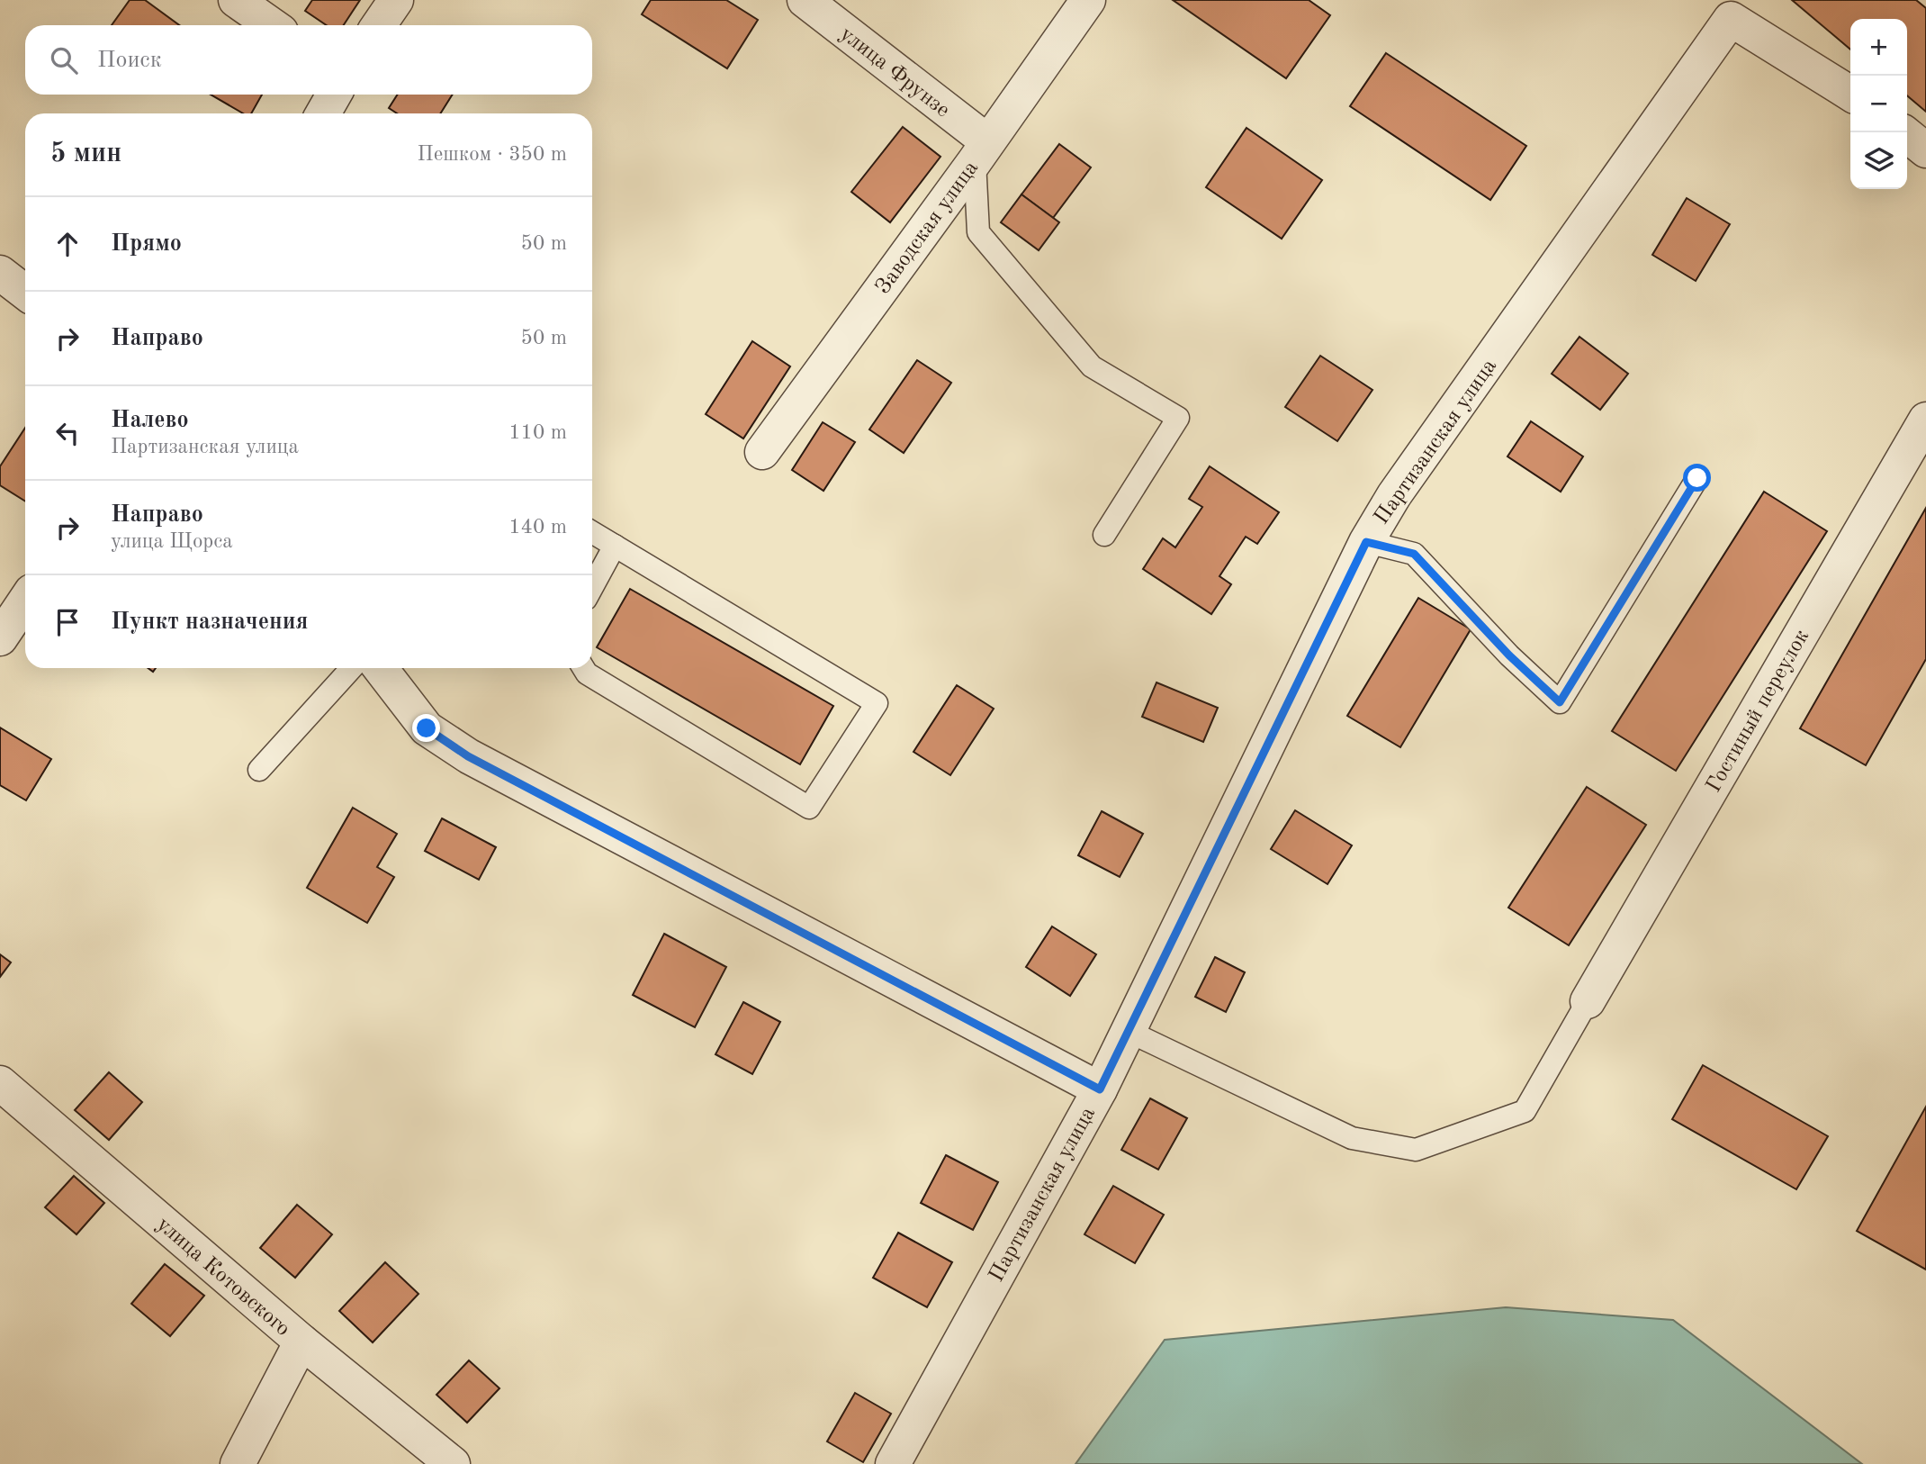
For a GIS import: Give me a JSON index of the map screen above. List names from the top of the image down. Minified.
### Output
{"streets":{"street":["улица Фрунзе","Заводская улица","Партизанская улица","Гостиный переулок","улица Котовского"]},"crossings":[["улица Фрунзе","Заводская улица"]],"page":{"map_buttons":["+","−"],"search":"Поиск","heading":["5 мин","Пешком · 350 m"],"list":[["Прямо","50 m"],["Направо","50 m"],["Налево","Партизанская улица","110 m"],["Направо","улица Щорса","140 m"],"Пункт назначения"]}}
